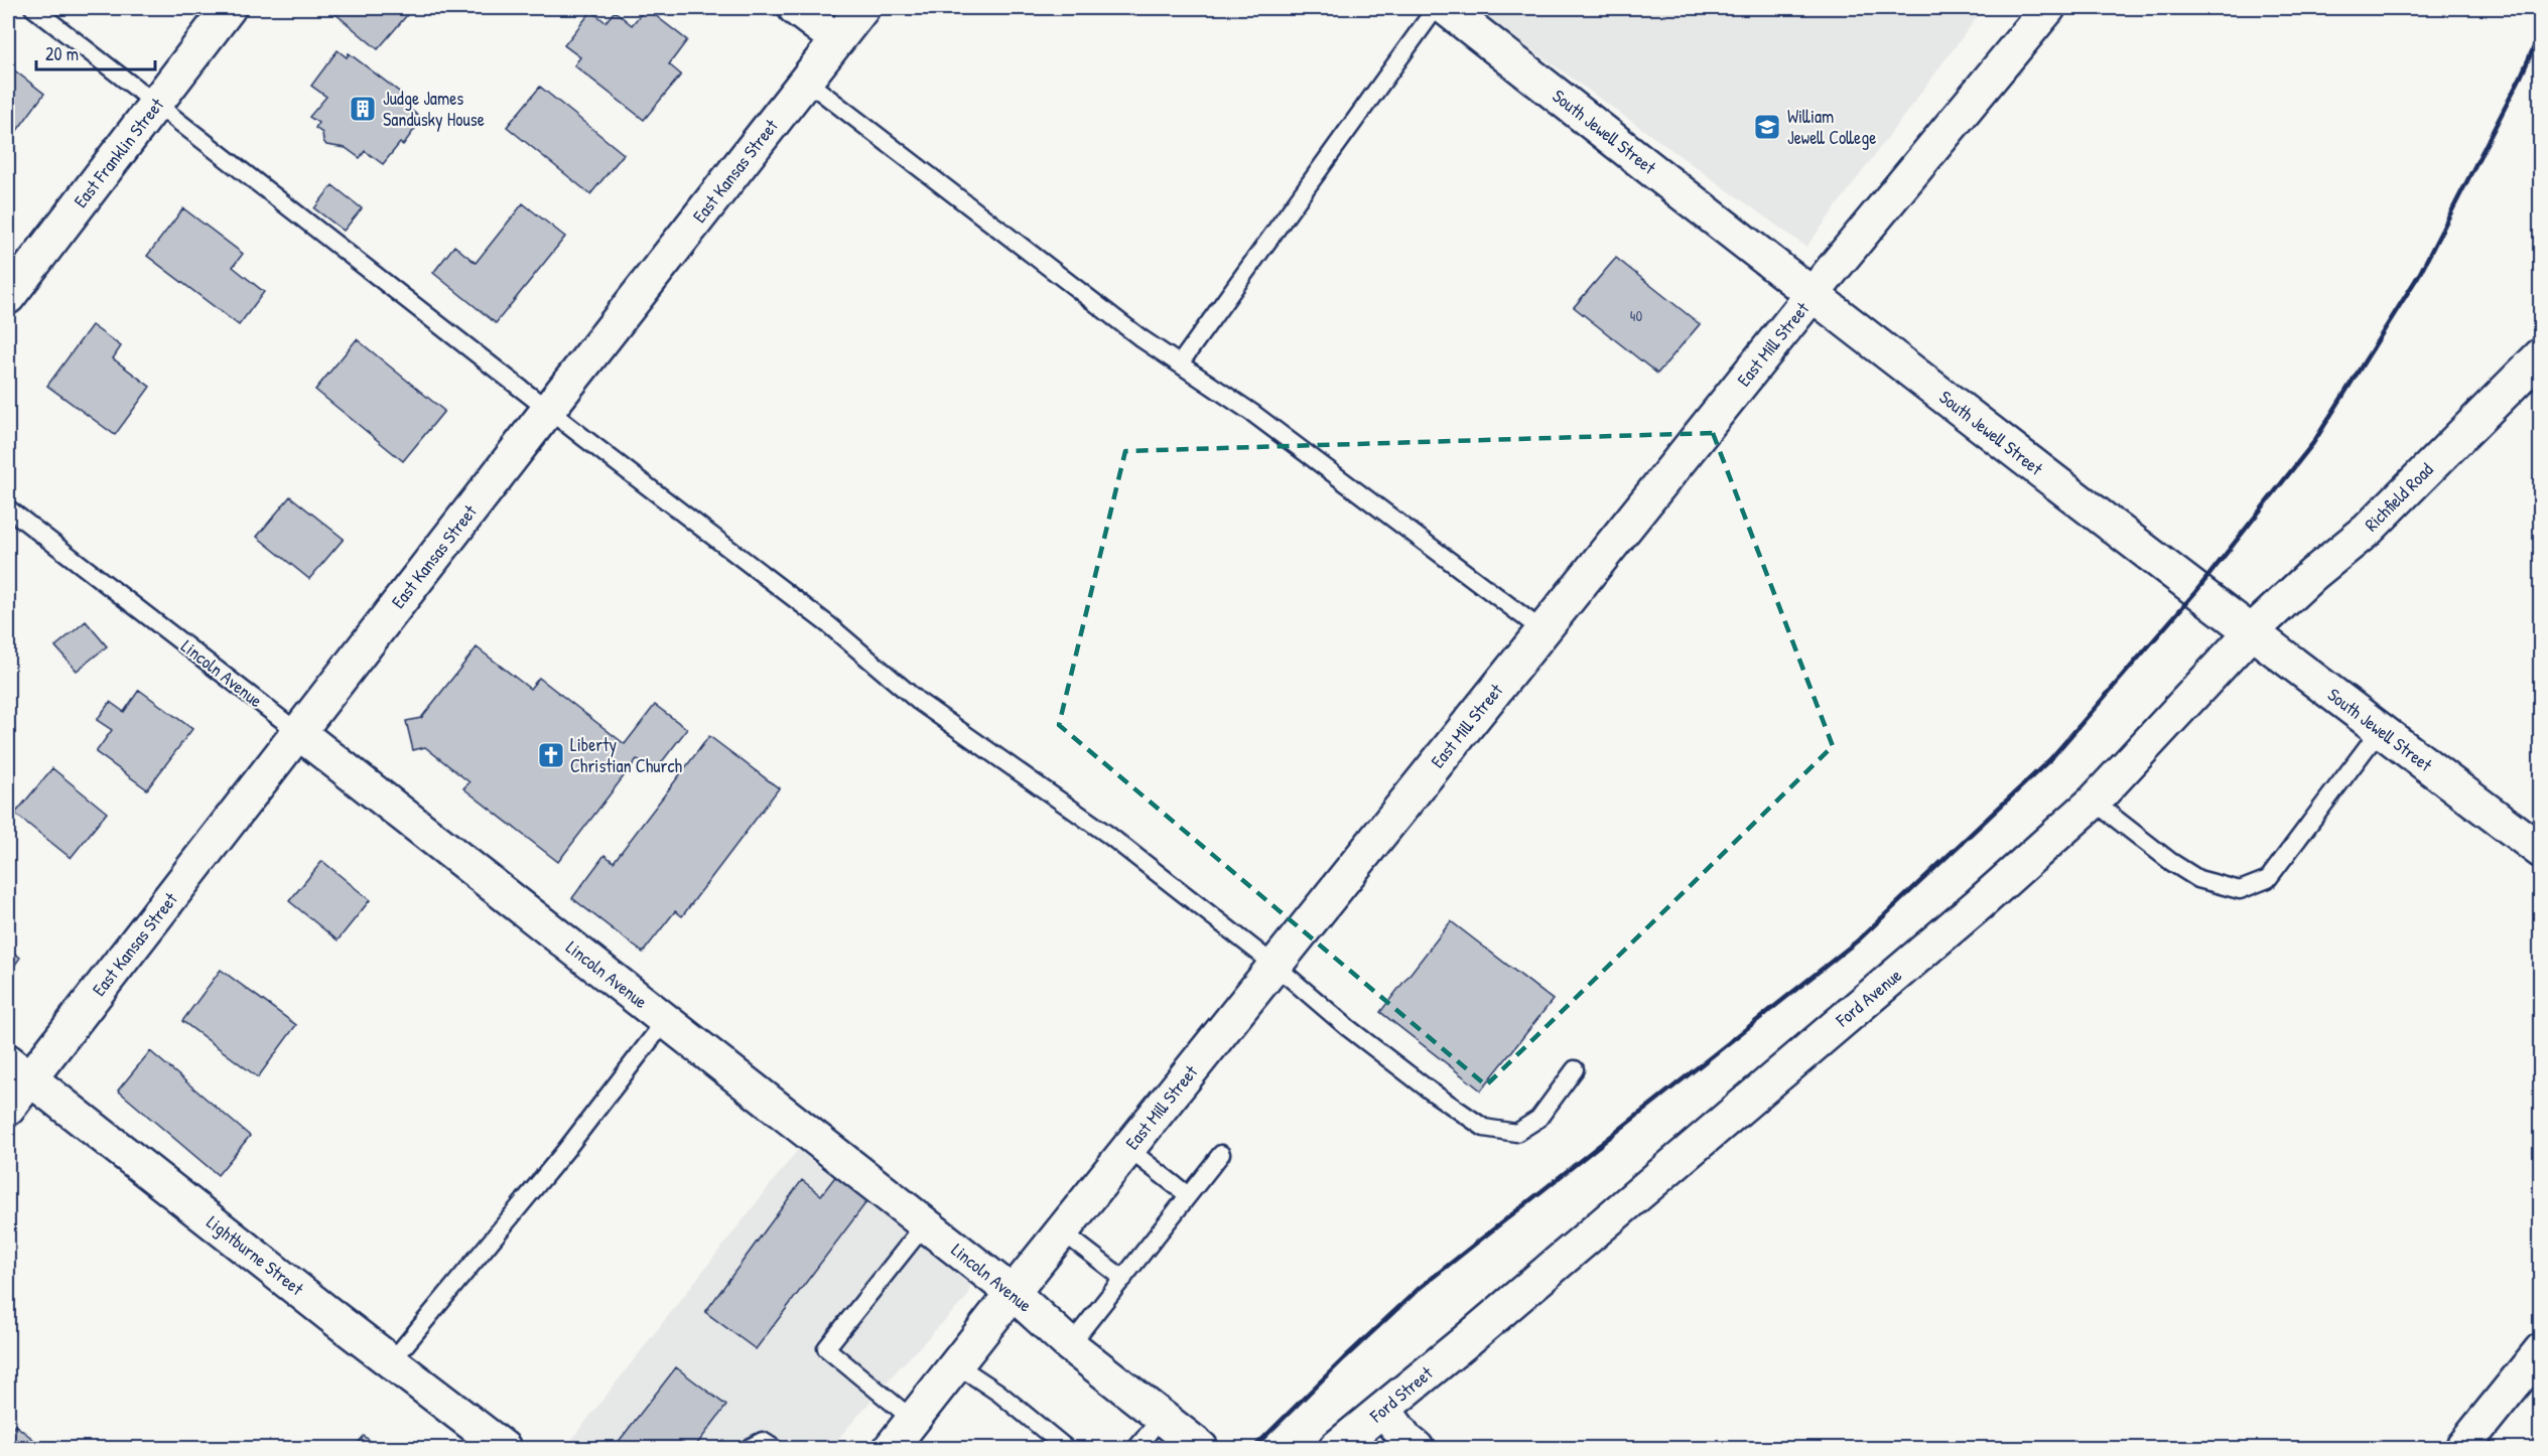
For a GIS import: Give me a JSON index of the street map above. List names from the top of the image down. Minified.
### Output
{"streets":{"street":["South Jewell Street","East Franklin Street","East Kansas Street","East Mill Street","Richfield Road","Lincoln Avenue","Ford Avenue","Lightburne Street","Ford Street"]},"crossings":[["South Jewell Street","East Mill Street"],["South Jewell Street","Richfield Road"],["South Jewell Street","Ford Avenue"],["East Kansas Street","Lincoln Avenue"],["East Kansas Street","Lightburne Street"],["East Mill Street","Lincoln Avenue"],["Richfield Road","Ford Avenue"],["Ford Avenue","Ford Street"]],"places":{"building":["Judge James Sandusky House"],"school or university":["William Jewell College"],"church":["Liberty Christian Church"]},"house_numbers":["40"],"scale_bar":"20 m"}
